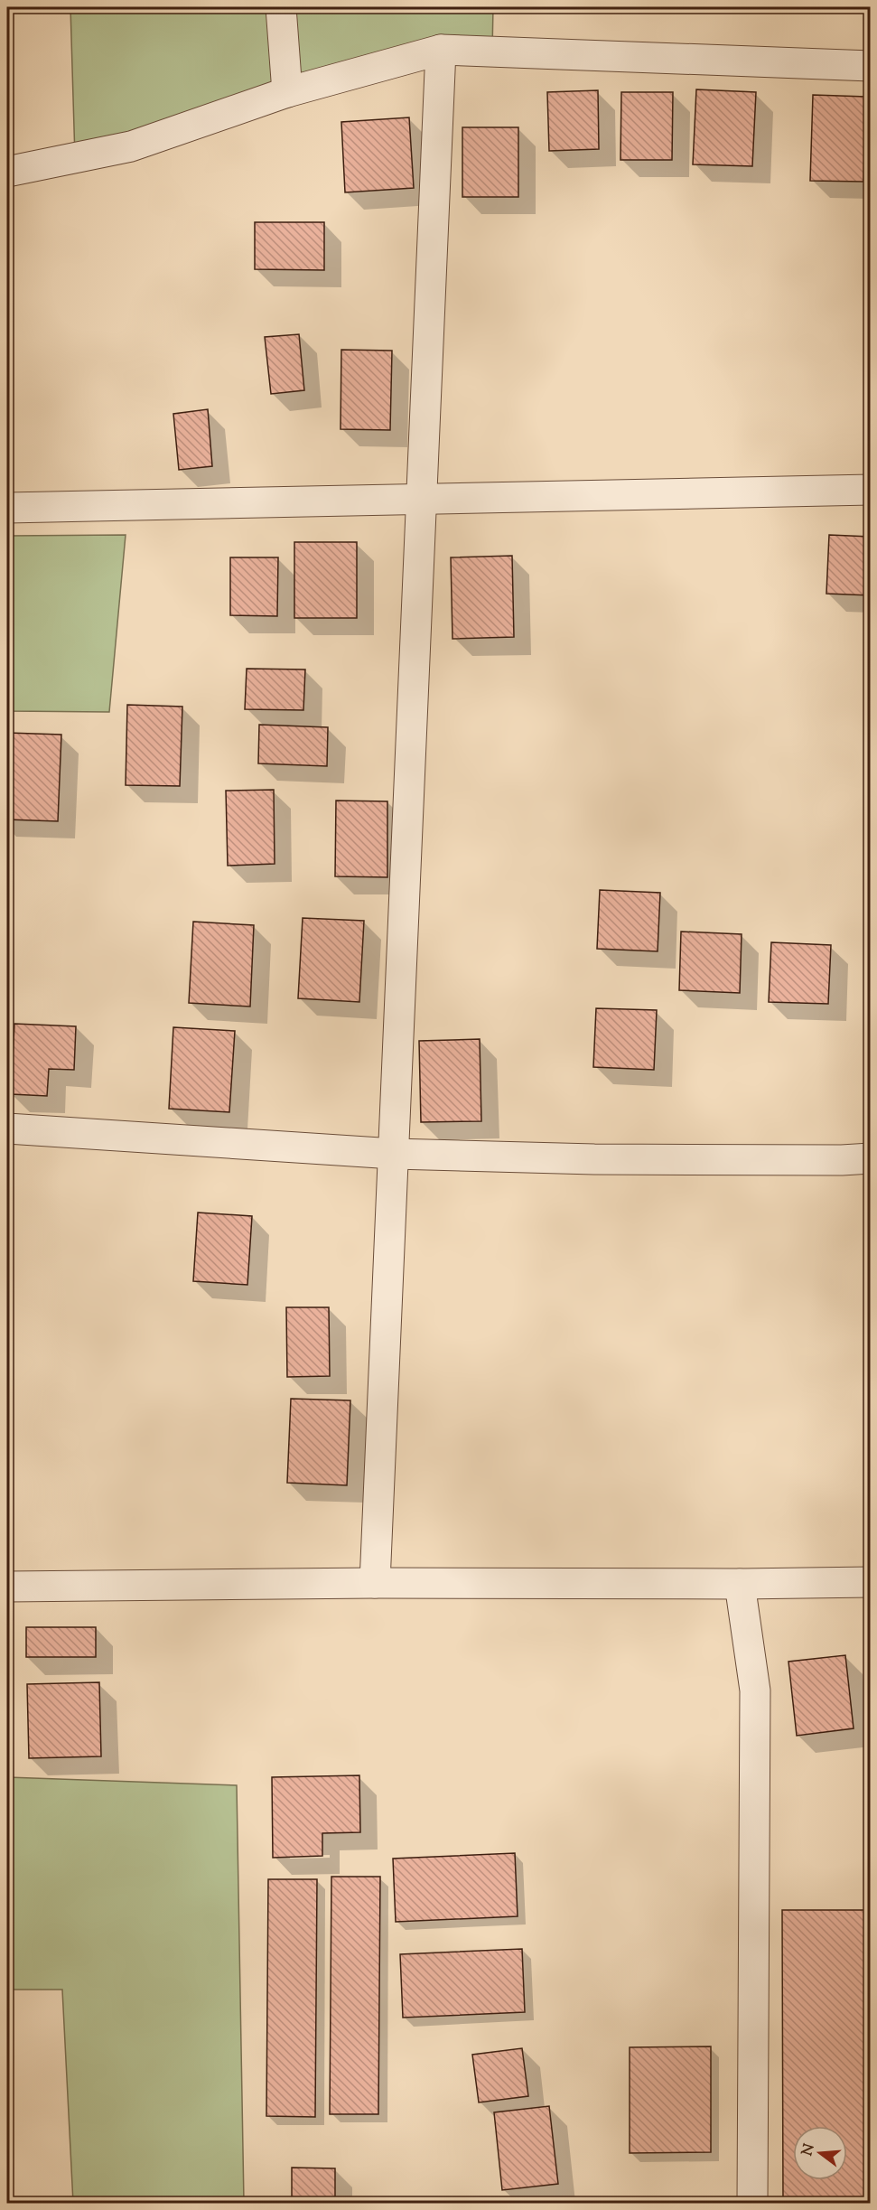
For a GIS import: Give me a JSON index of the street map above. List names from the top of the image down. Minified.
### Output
{"north":"left"}
